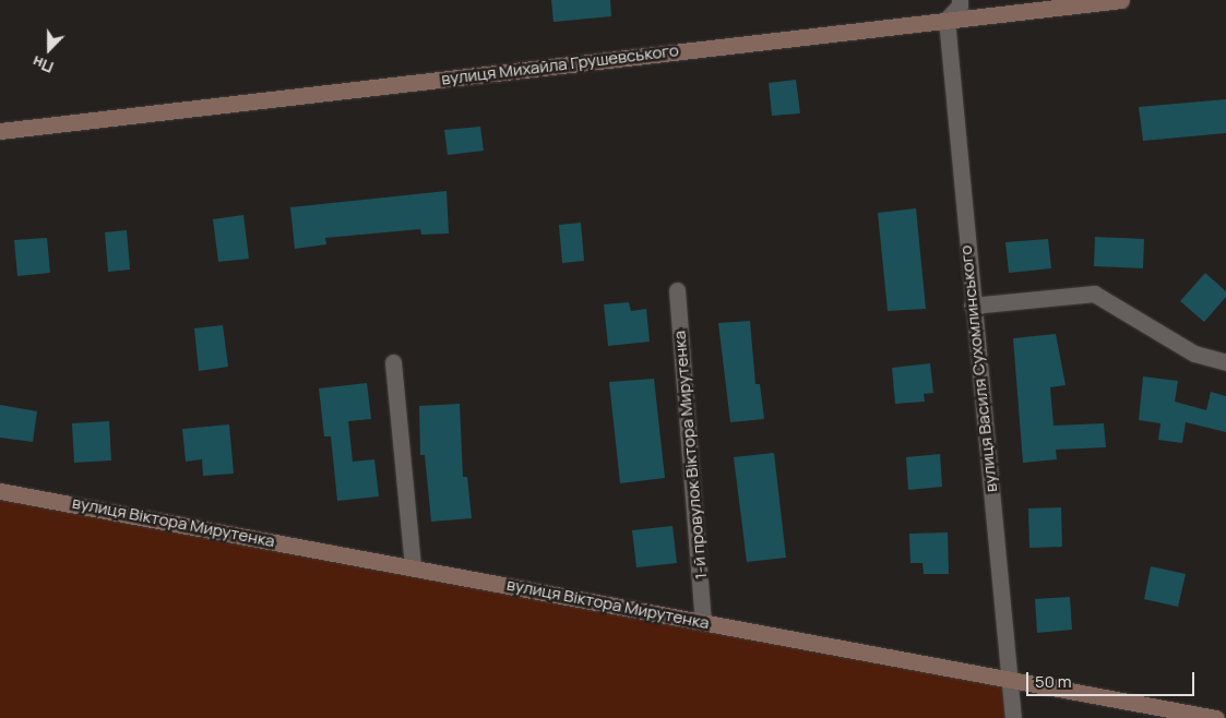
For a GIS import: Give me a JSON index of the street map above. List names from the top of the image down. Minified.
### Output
{"streets":{"street":["вулиця Михайла Грушевського","вулиця Василя Сухомлинського","1-й провулок Віктора Мирутенка","вулиця Віктора Мирутенка"]},"crossings":[["вулиця Михайла Грушевського","вулиця Василя Сухомлинського"],["вулиця Василя Сухомлинського","вулиця Віктора Мирутенка"],["1-й провулок Віктора Мирутенка","вулиця Віктора Мирутенка"]],"scale_bar":"50 m","north":"bottom"}
